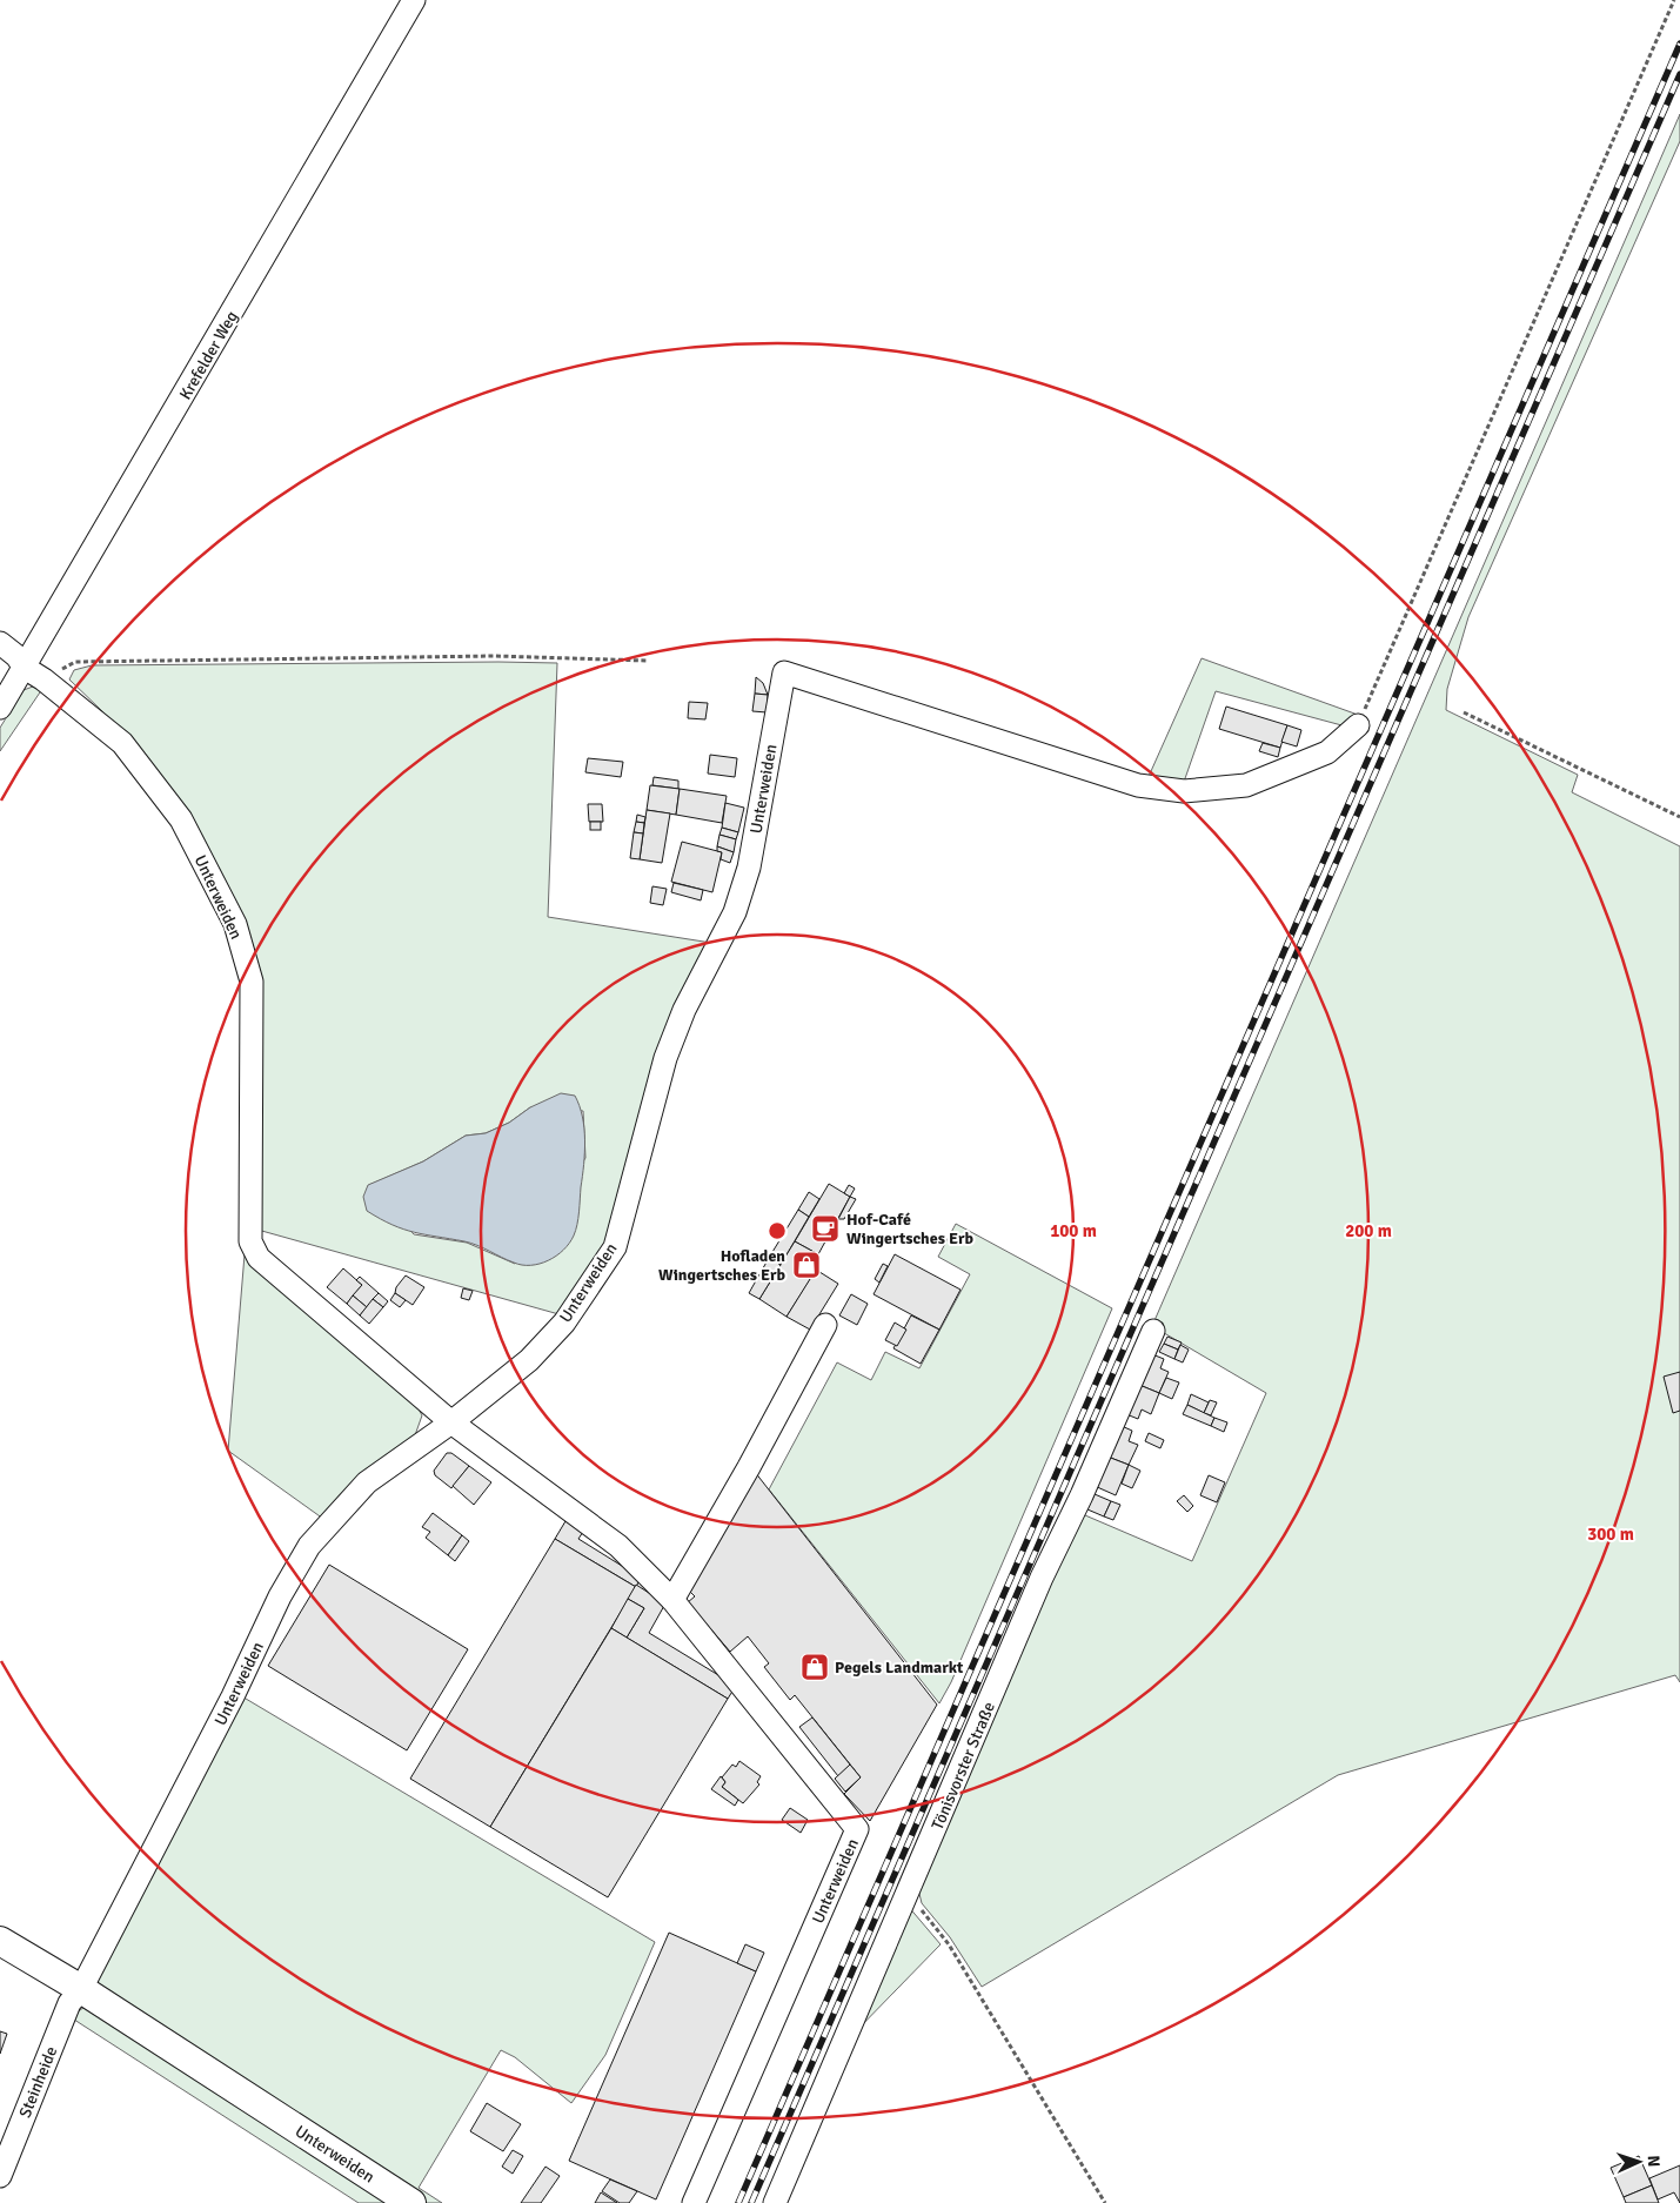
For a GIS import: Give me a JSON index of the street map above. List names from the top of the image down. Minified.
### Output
{"streets":{"main road":["Unterweiden"],"street":["Krefelder Weg","Tönisvorster Straße","Steinheide"]},"crossings":[["Krefelder Weg","Unterweiden"],["Unterweiden","Steinheide"]],"places":{"cafe":["Hof-Café Wingertsches Erb"],"shop":["Hofladen Wingertsches Erb","Pegels Landmarkt"]},"north":"right","rings":["100 m","200 m","300 m"]}
